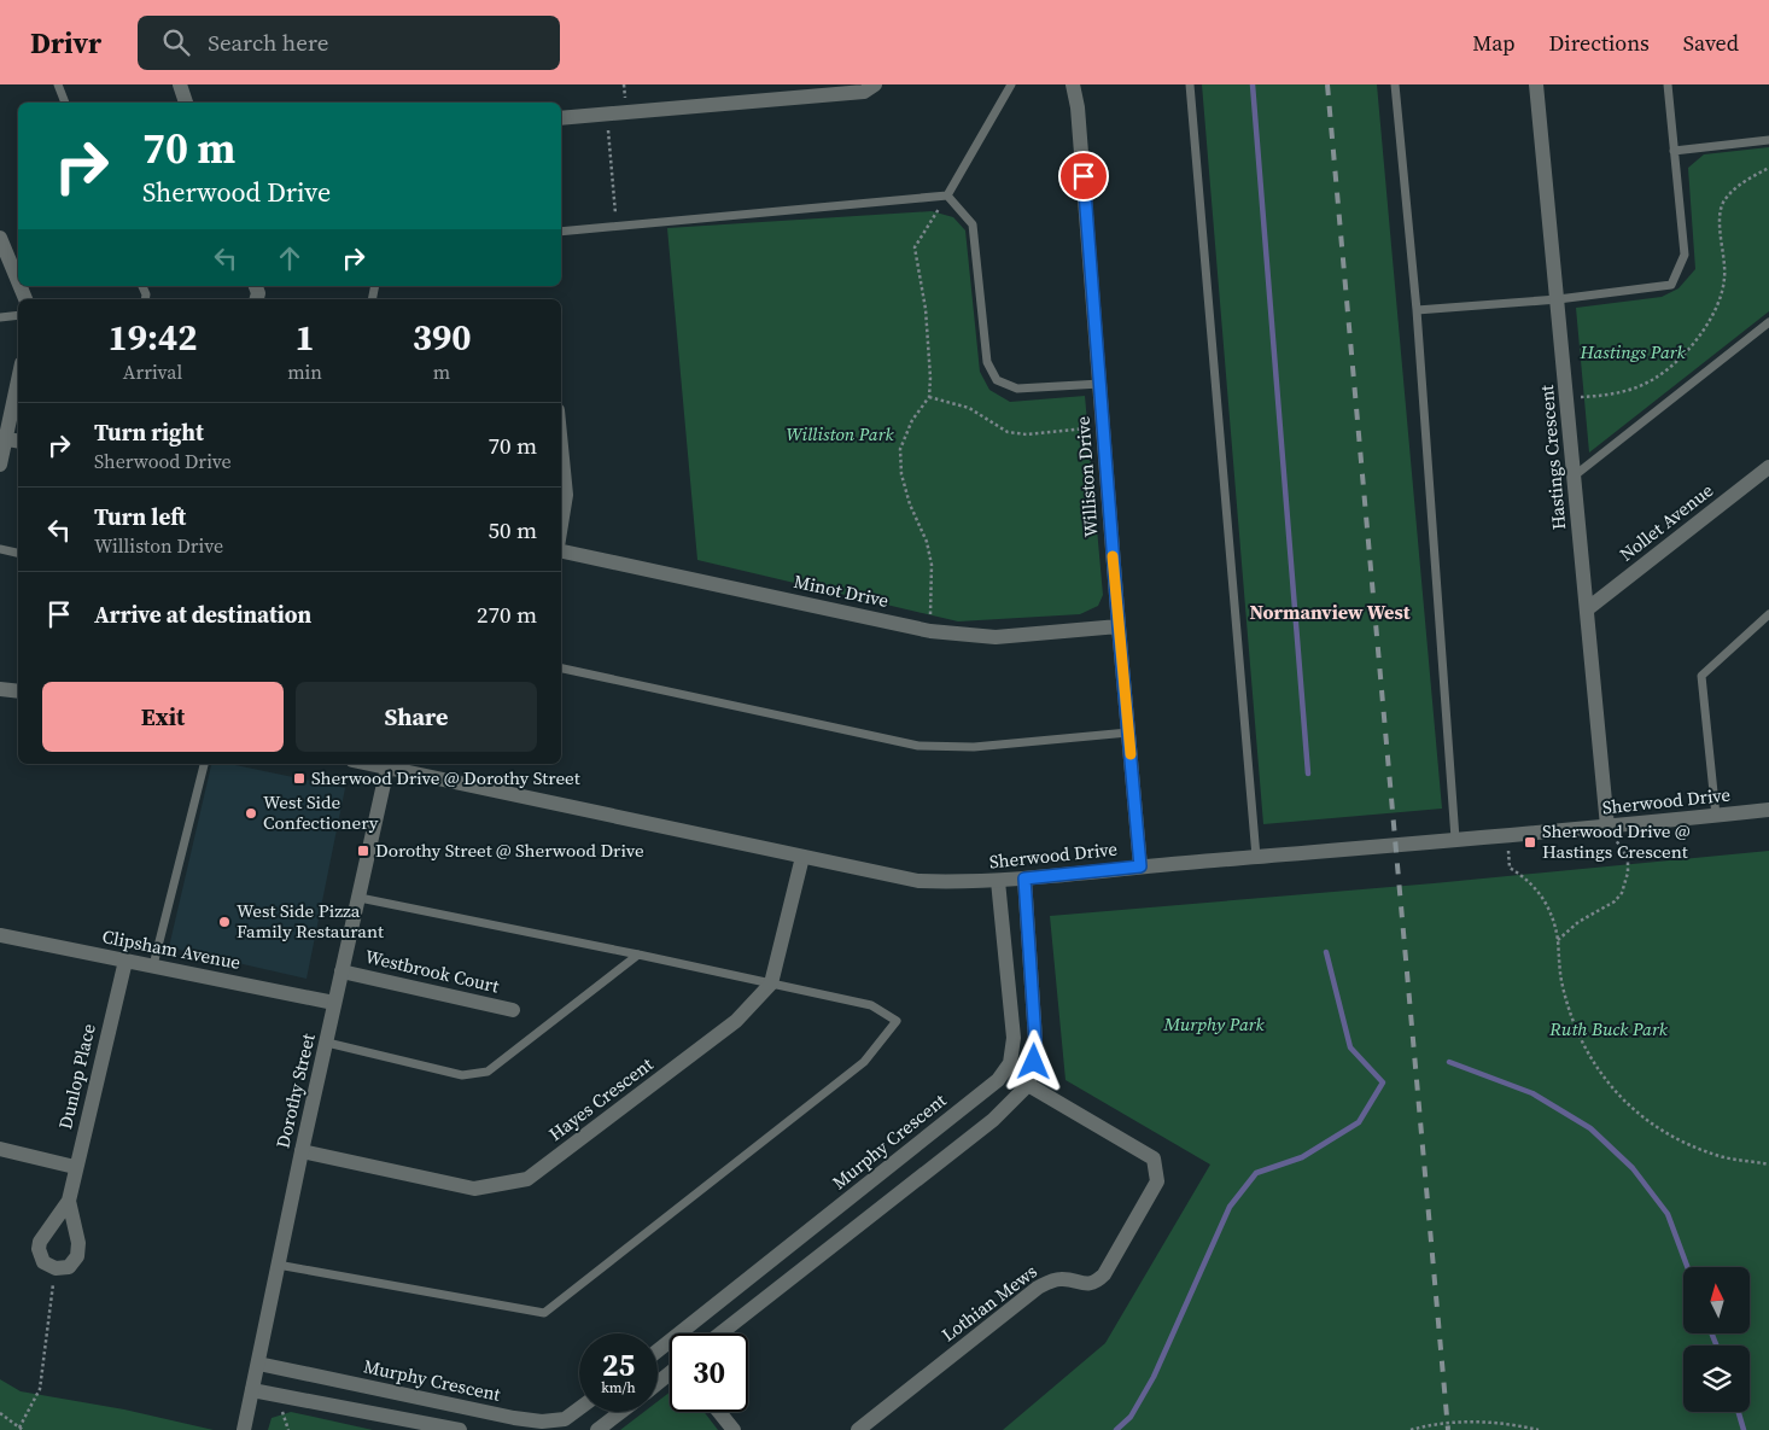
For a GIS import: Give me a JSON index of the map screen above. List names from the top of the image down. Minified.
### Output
{"streets":{"street":["Hastings Crescent","Williston Drive","Nollet Avenue","Minot Drive","Sherwood Drive","Clipsham Avenue","Westbrook Court","Dunlop Place","Dorothy Street","Hayes Crescent","Murphy Crescent","Lothian Mews"]},"crossings":[["Hastings Crescent","Nollet Avenue"],["Hastings Crescent","Sherwood Drive"],["Williston Drive","Minot Drive"],["Williston Drive","Sherwood Drive"],["Sherwood Drive","Dorothy Street"],["Sherwood Drive","Murphy Crescent"],["Clipsham Avenue","Dunlop Place"],["Clipsham Avenue","Dorothy Street"],["Westbrook Court","Dorothy Street"],["Dorothy Street","Hayes Crescent"],["Dorothy Street","Murphy Crescent"]],"districts":["Normanview West"],"parks":["Hastings Park","Williston Park","Murphy Park","Ruth Buck Park"],"places":{"transit":["Sherwood Drive @ Dorothy Street","Sherwood Drive @ Hastings Crescent","Dorothy Street @ Sherwood Drive"],"other":["West Side Confectionery","West Side Pizza Family Restaurant"]},"north":"top","page":{"header":"Drivr","search":"Search here","nav":["Map","Directions","Saved"],"turn":["70 m","Sherwood Drive"],"eta":["19:42","Arrival","1","min","390","m"],"list":[{"name":"Turn right","note":"Sherwood Drive","value":"70 m"},{"name":"Turn left","note":"Williston Drive","value":"50 m"},{"name":"Arrive at destination","value":"270 m"}],"buttons":["Exit","Share"],"speed":"25 km/h","limit":"30"}}
